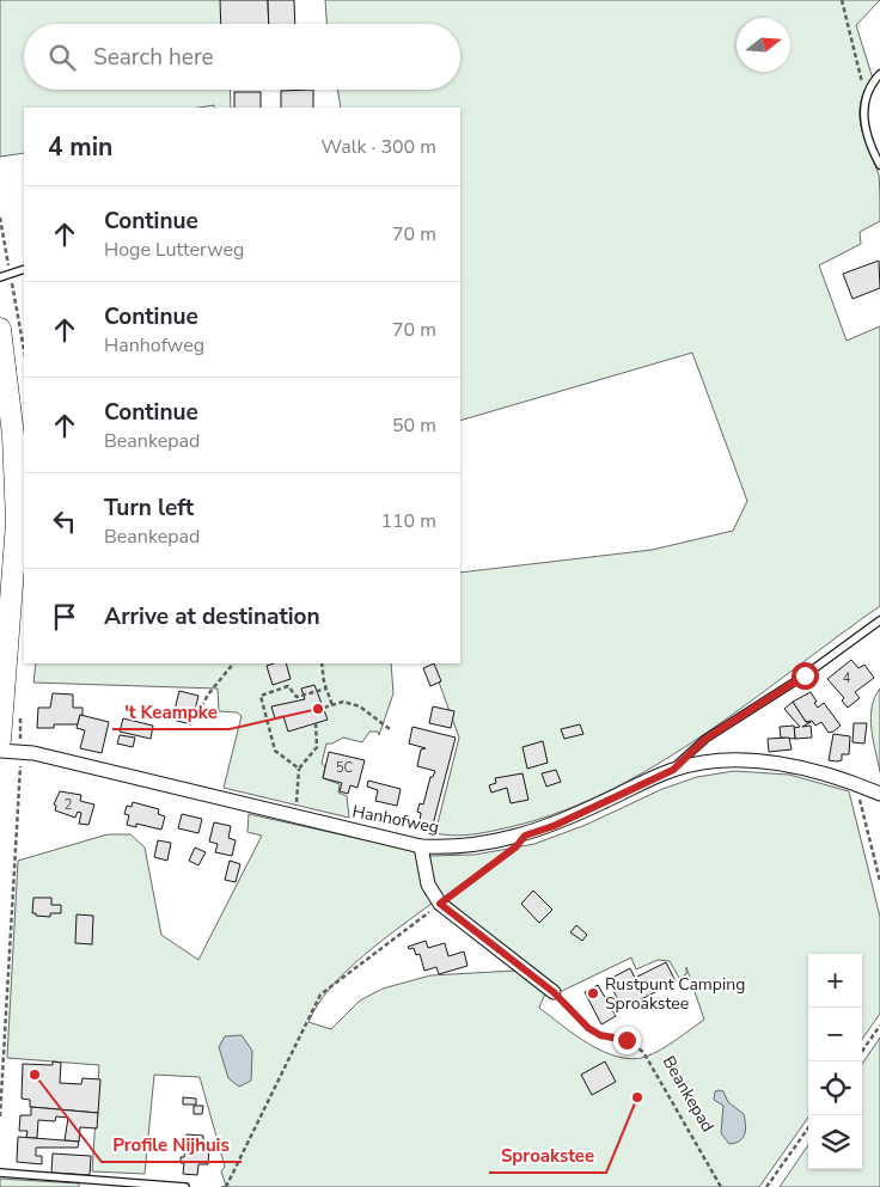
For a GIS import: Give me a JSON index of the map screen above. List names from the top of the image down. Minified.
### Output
{"streets":{"street":["Hanhofweg"],"path":["Beankepad"]},"places":["'t Keampke","Rustpunt Camping Sproakstee","Profile Nijhuis","Sproakstee"],"house_numbers":["4","5C","2"],"north":"right","page":{"search":"Search here","heading":["4 min","Walk · 300 m"],"list":[["Continue","Hoge Lutterweg","70 m"],["Continue","Hanhofweg","70 m"],["Continue","Beankepad","50 m"],["Turn left","Beankepad","110 m"],"Arrive at destination"],"map_buttons":["+","−"]}}
